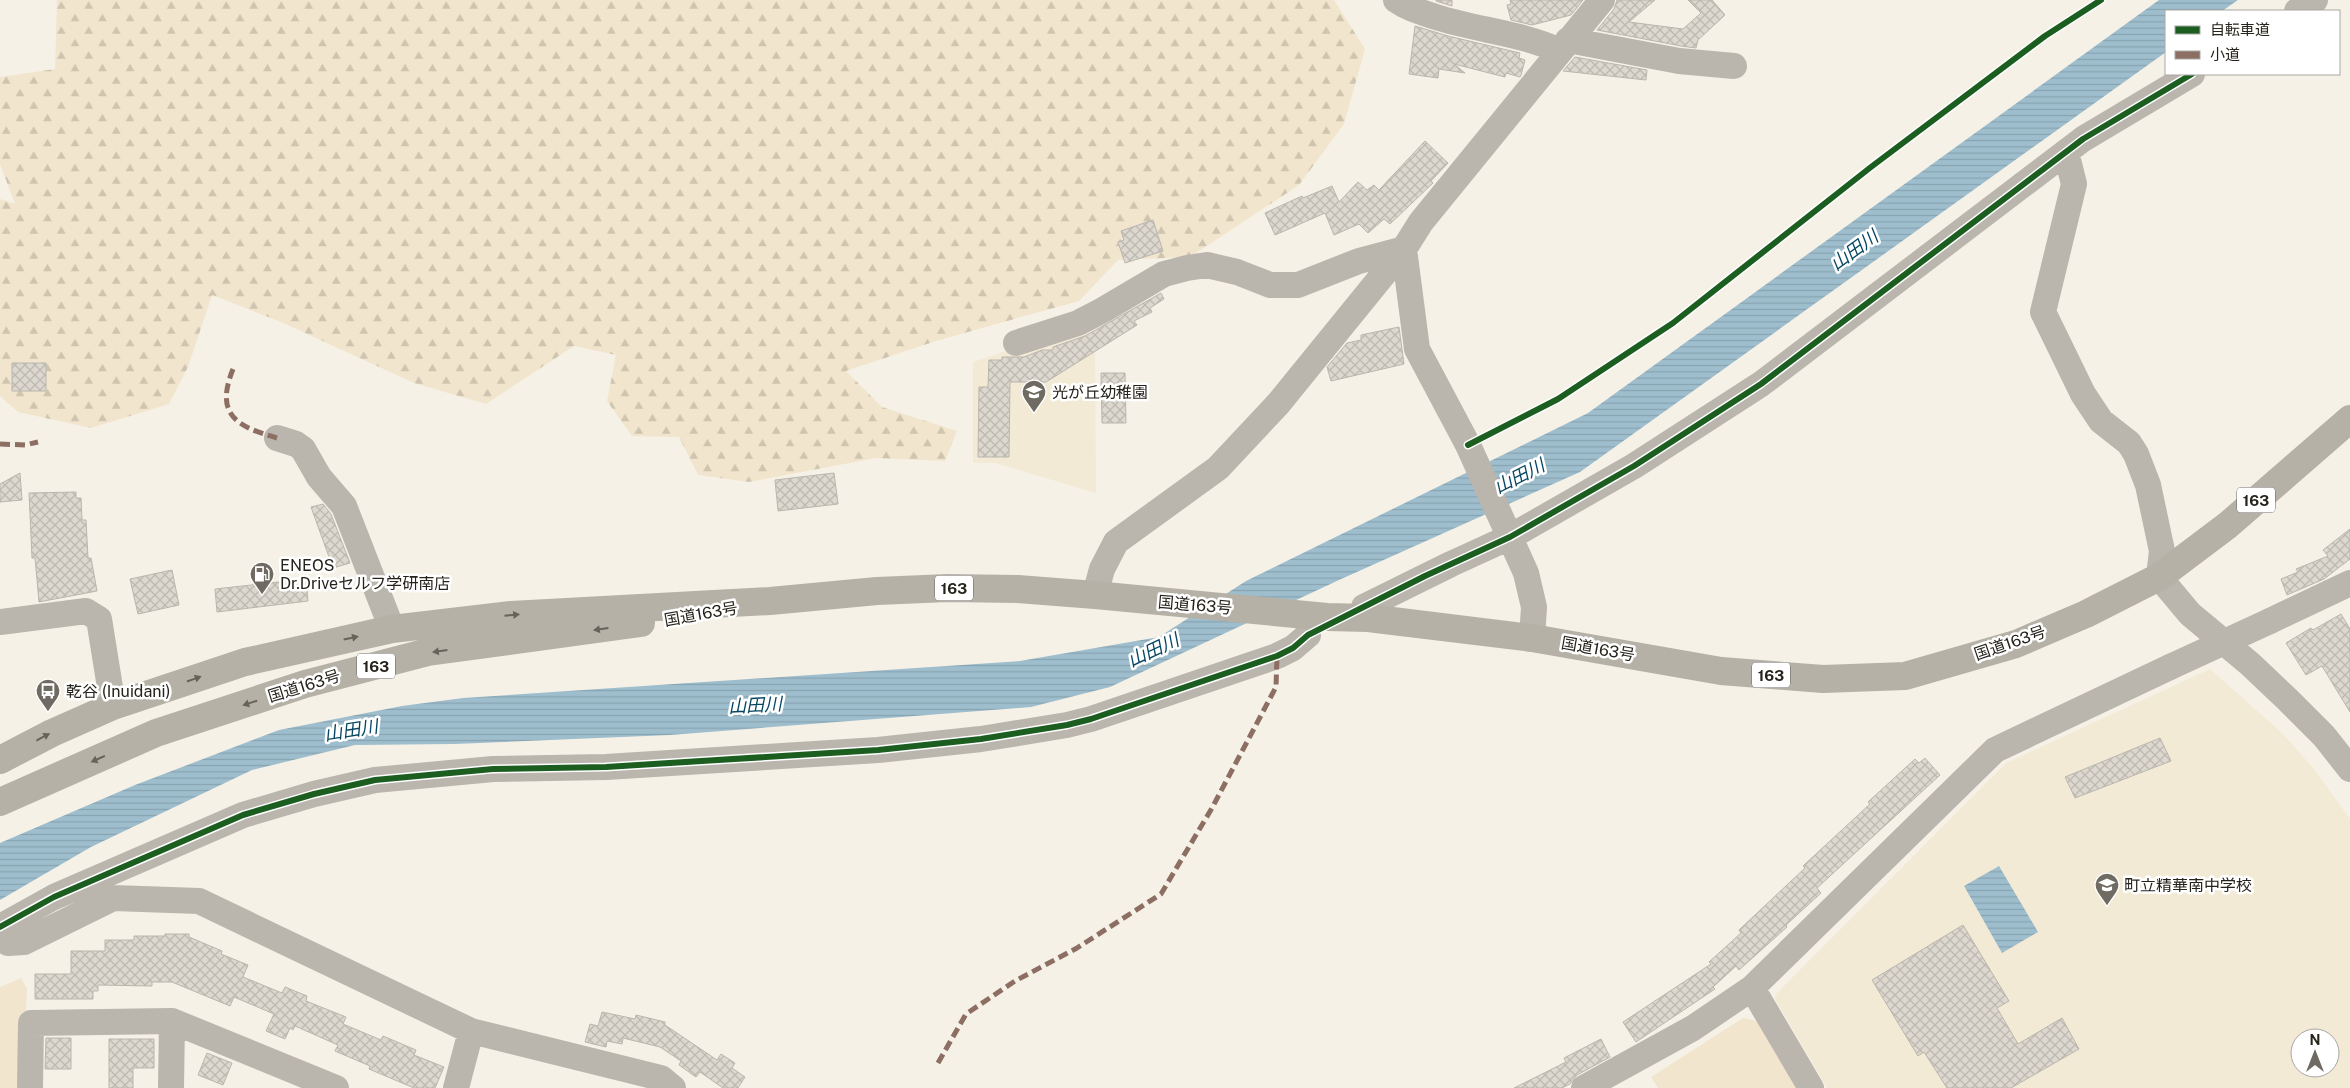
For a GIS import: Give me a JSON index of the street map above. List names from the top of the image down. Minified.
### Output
{"streets":{"highway":["163","国道163号"]},"water":["山田川"],"places":{"school or university":["光が丘幼稚園","町立精華南中学校"],"fuel station":["ENEOS Dr.Driveセルフ学研南店"],"bus stop":["乾谷 (Inuidani)"]},"legend":["自転車道","小道"],"north":"top"}
